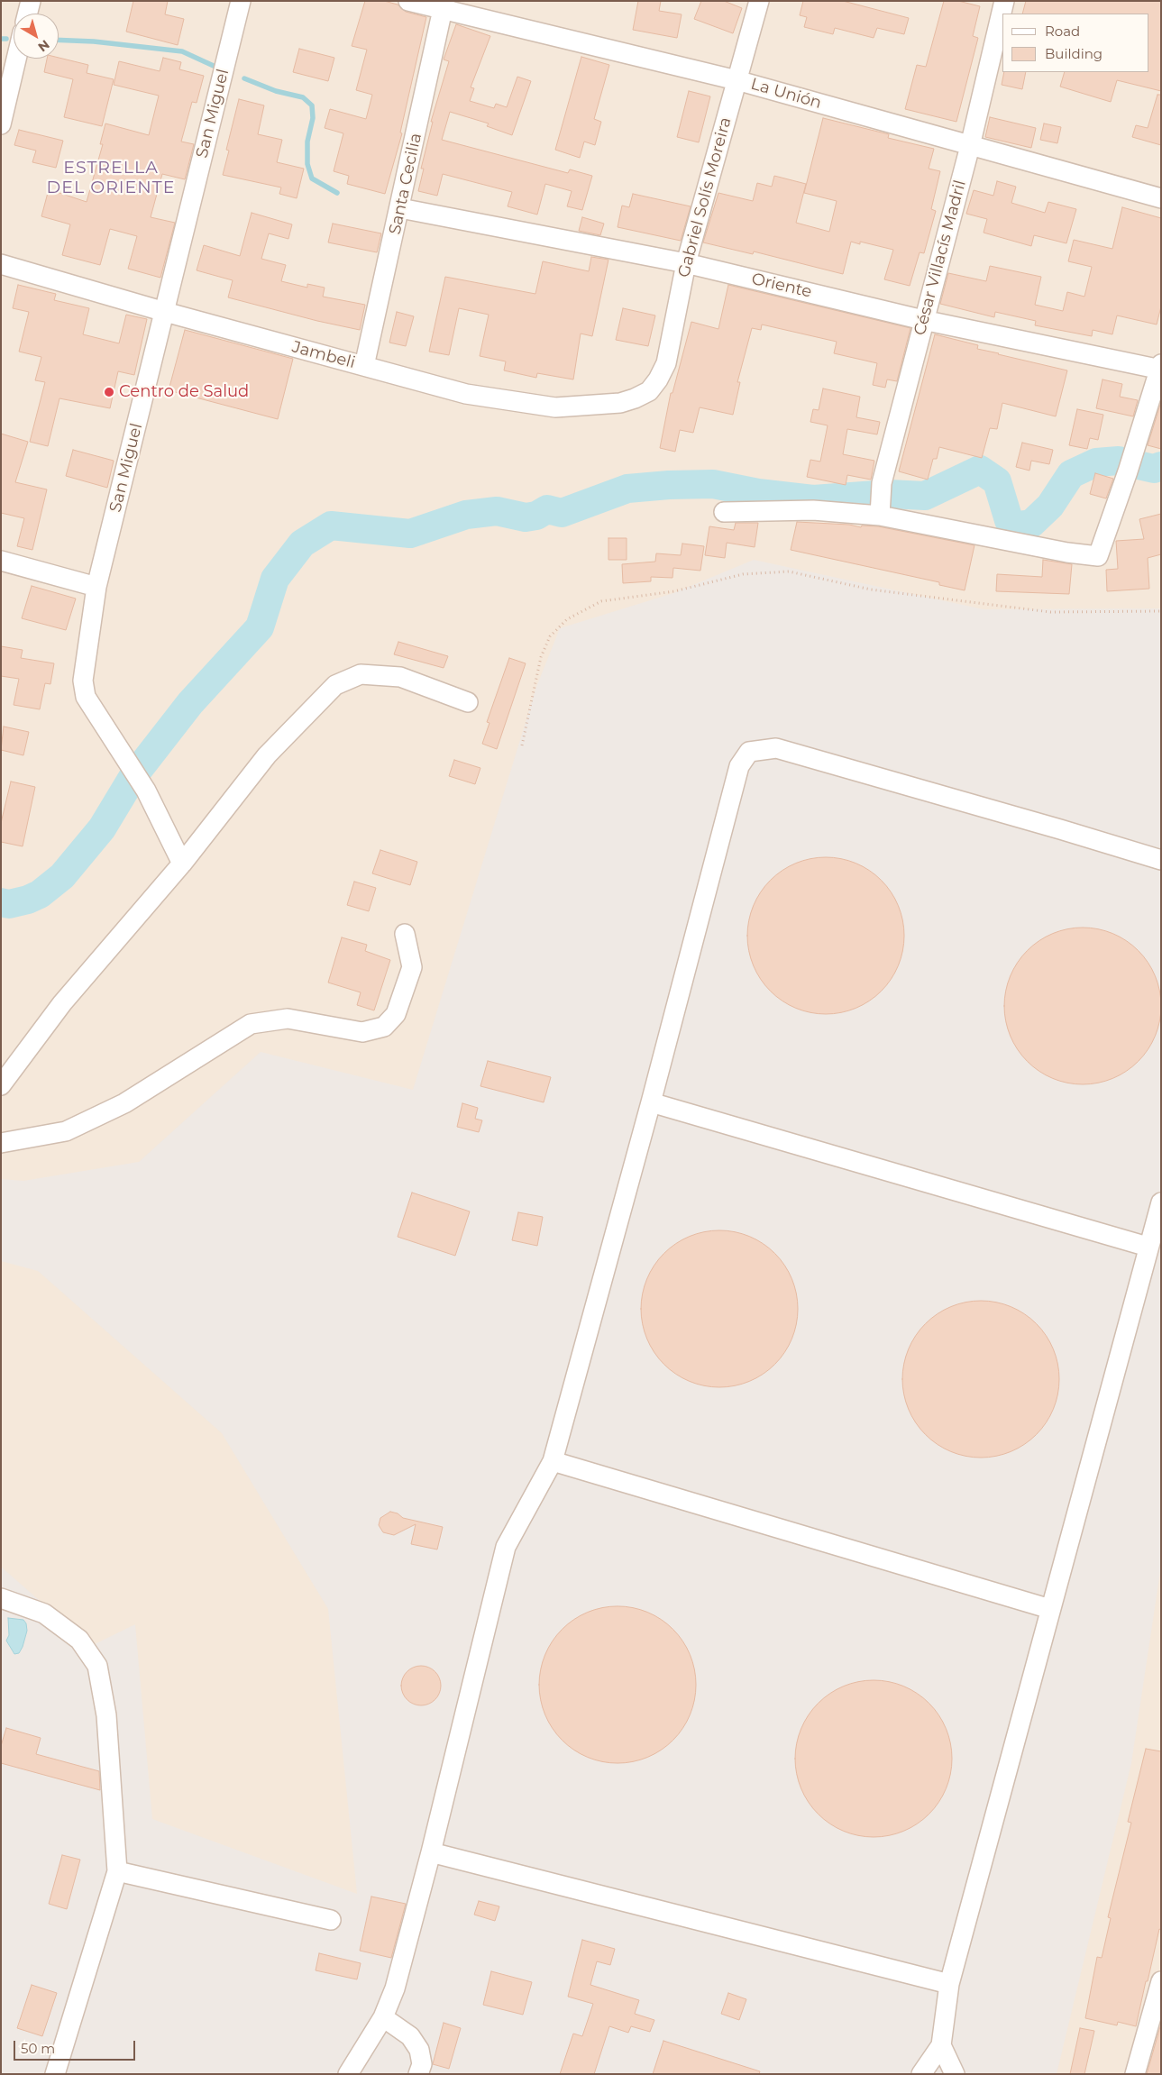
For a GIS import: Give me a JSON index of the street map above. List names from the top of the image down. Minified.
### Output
{"streets":{"street":["La Unión","San Miguel","Santa Cecilia","Gabriel Solís Moreira","César Villacís Madril","Oriente","Jambeli"]},"crossings":[["La Unión","Santa Cecilia"],["La Unión","Gabriel Solís Moreira"],["La Unión","César Villacís Madril"],["San Miguel","Jambeli"],["Santa Cecilia","Oriente"],["Santa Cecilia","Jambeli"],["Gabriel Solís Moreira","Oriente"],["Gabriel Solís Moreira","Jambeli"],["César Villacís Madril","Oriente"]],"districts":["ESTRELLA DEL ORIENTE"],"places":["Centro de Salud"],"legend":["Road","Building"],"scale_bar":"50 m","north":"bottom right"}
